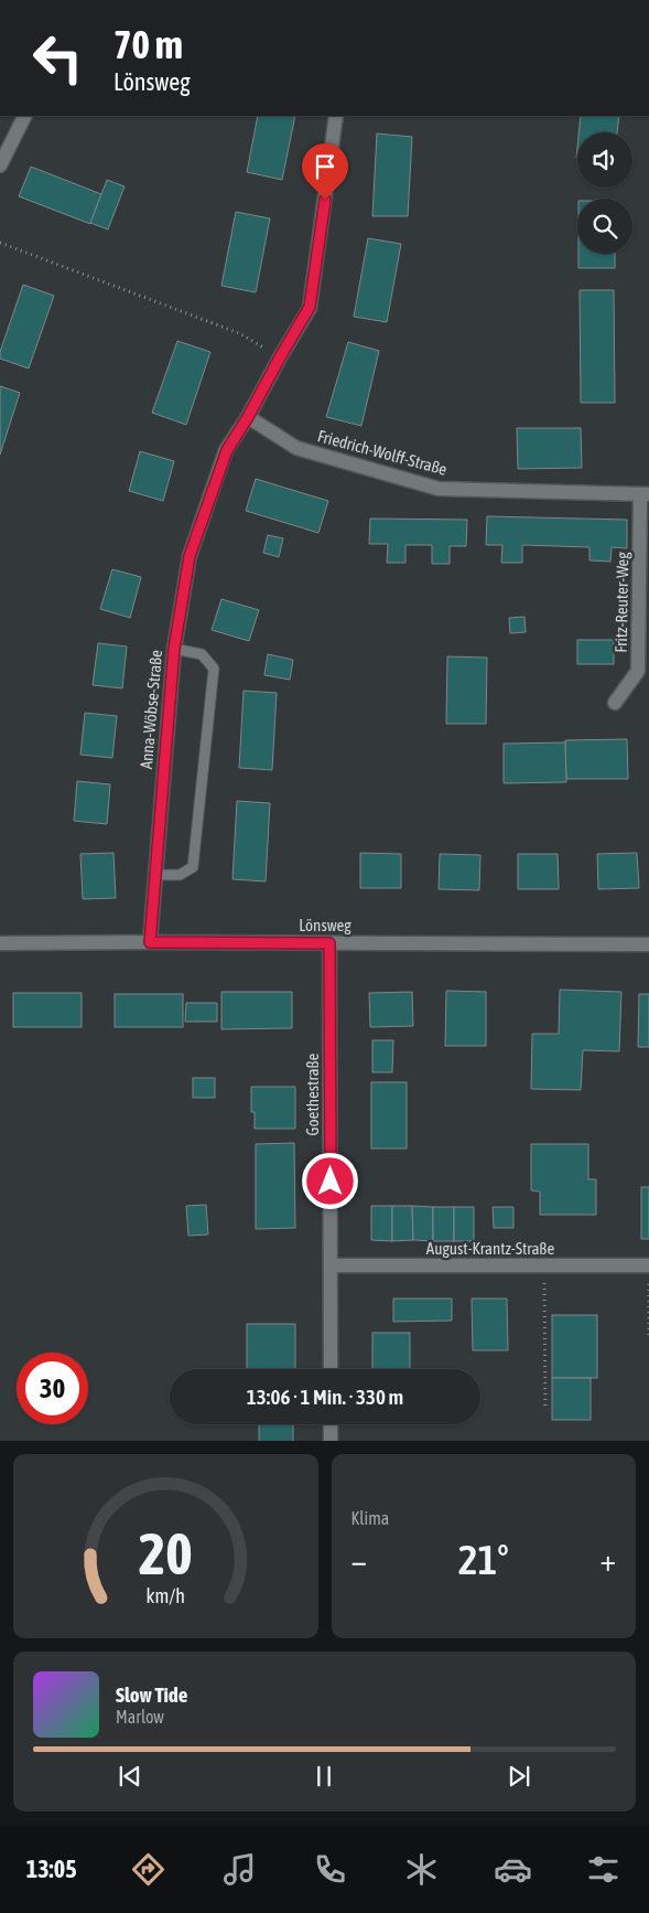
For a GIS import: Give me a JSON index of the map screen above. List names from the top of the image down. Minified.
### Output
{"streets":{"street":["Friedrich-Wolff-Straße","Fritz-Reuter-Weg","Anna-Wöbse-Straße","Lönsweg","Goethestraße","August-Krantz-Straße"]},"crossings":[["Friedrich-Wolff-Straße","Fritz-Reuter-Weg"],["Friedrich-Wolff-Straße","Anna-Wöbse-Straße"],["Anna-Wöbse-Straße","Lönsweg"],["Lönsweg","Goethestraße"],["Goethestraße","August-Krantz-Straße"]],"page":{"turn":["70 m","Lönsweg"],"limit":"30","trip":"13:06 · 1 Min. · 330 m","tile":"Klima","heat":["−","21°","+"],"song":["Slow Tide","Marlow"],"tabs":"13:05","gauge":["20","km/h"]}}
